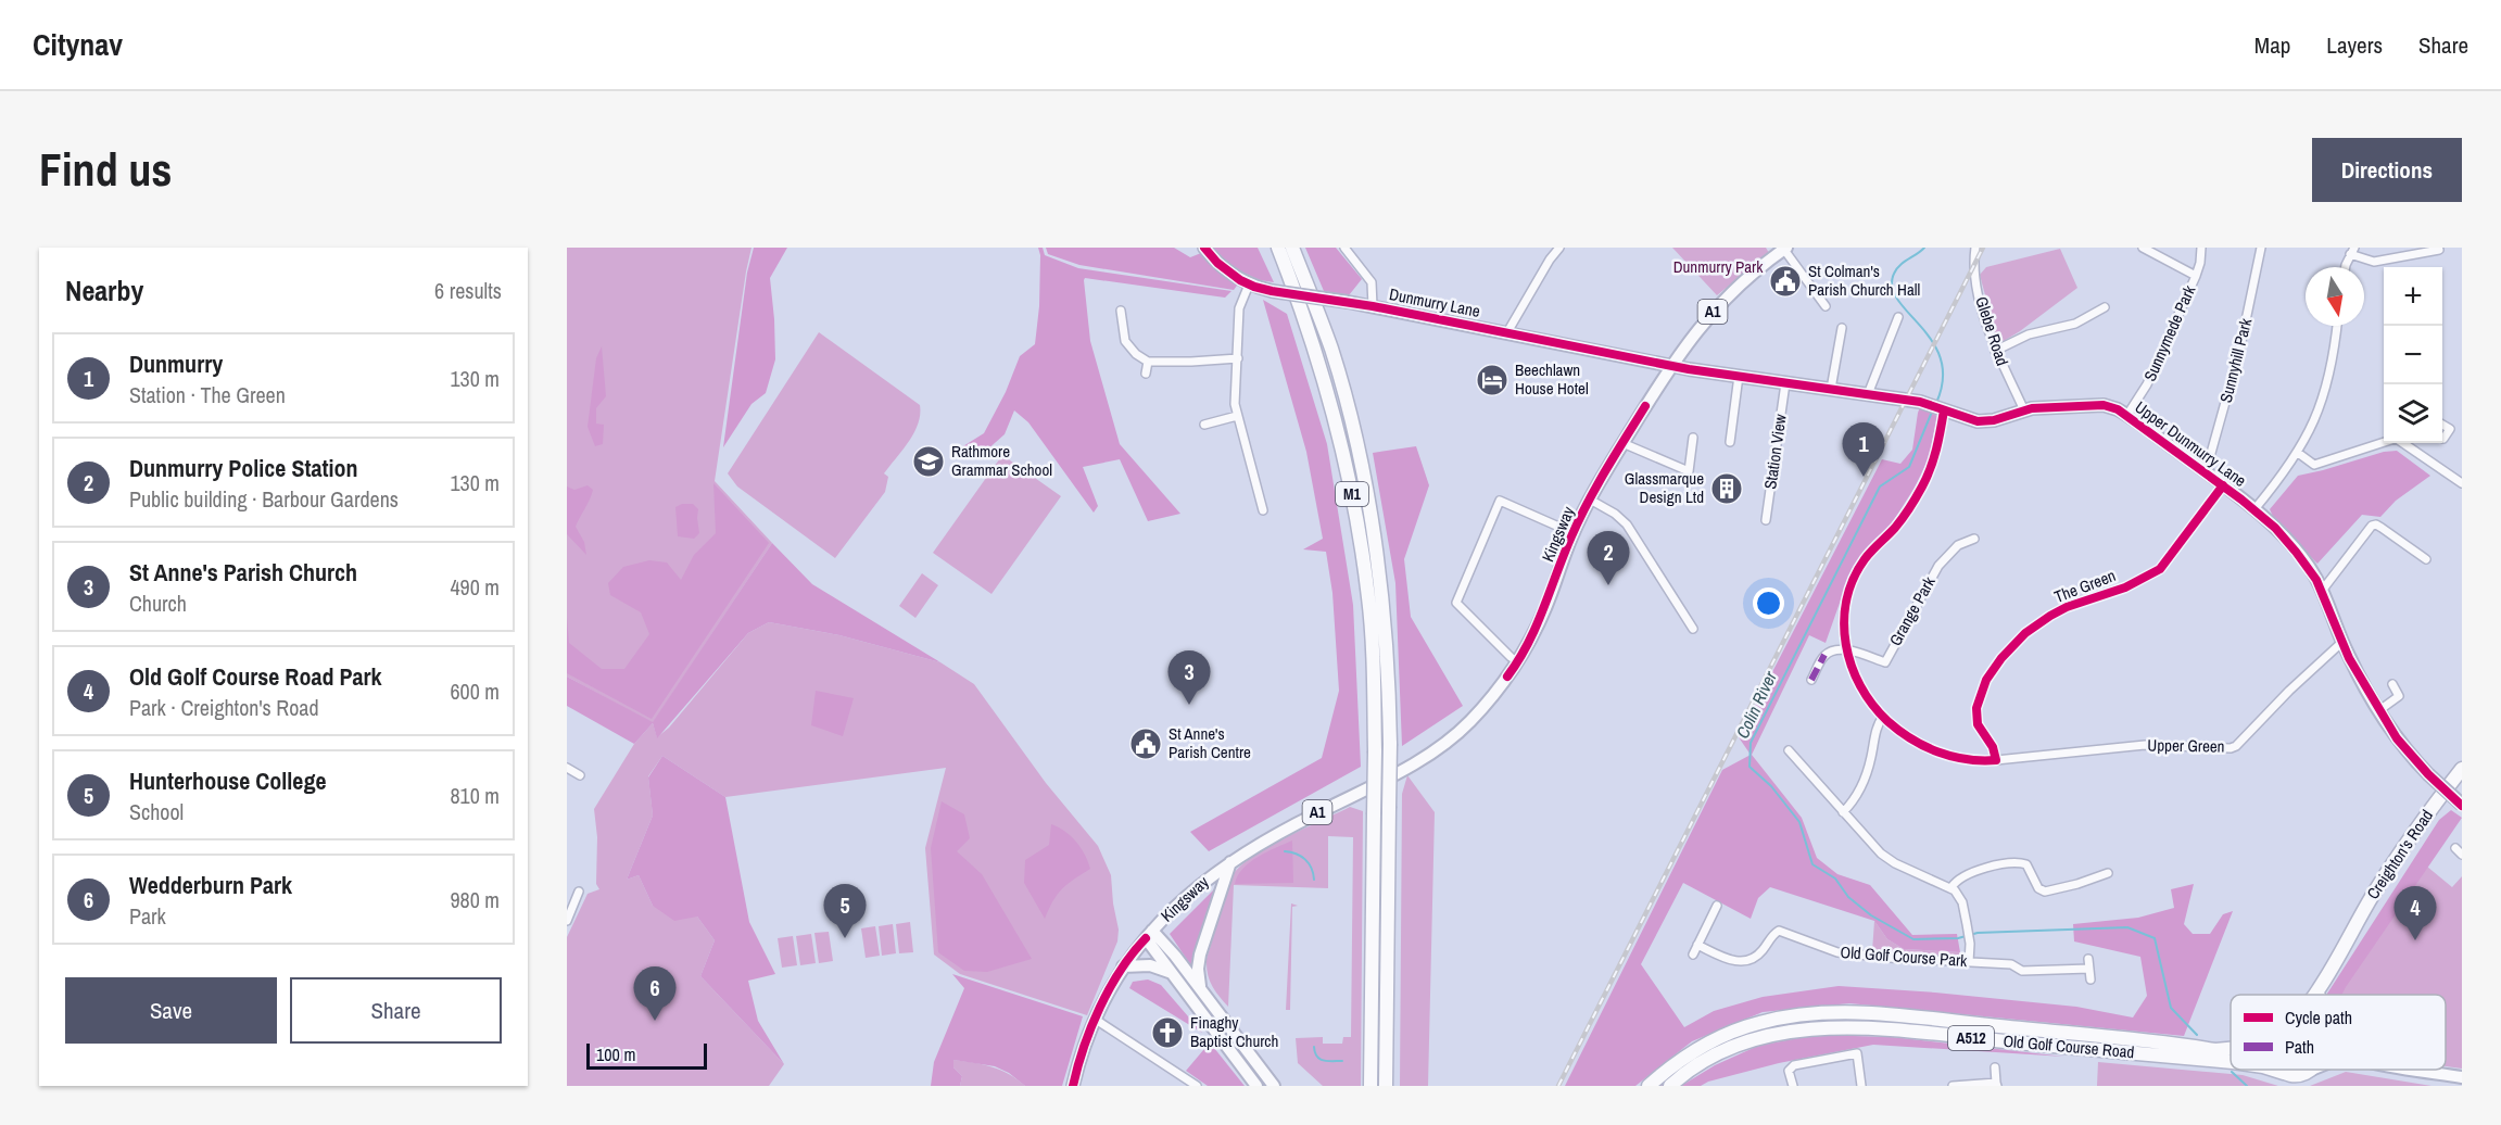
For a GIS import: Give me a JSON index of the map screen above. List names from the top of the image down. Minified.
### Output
{"streets":{"highway":["M1","Creighton's Road","A512","Old Golf Course Road"],"street":["Dunmurry Lane","A1","Glebe Road","Sunnymede Park","Sunnyhill Park","Upper Dunmurry Lane","Station View","Kingsway","The Green","Grange Park","Upper Green","Old Golf Course Park"]},"crossings":[["Dunmurry Lane","Upper Dunmurry Lane"],["Dunmurry Lane","Kingsway"],["A1","Kingsway"],["Glebe Road","Upper Dunmurry Lane"],["Sunnymede Park","Upper Dunmurry Lane"],["Sunnyhill Park","Upper Dunmurry Lane"],["Upper Dunmurry Lane","Station View"],["Upper Dunmurry Lane","Kingsway"],["Upper Dunmurry Lane","The Green"],["Upper Dunmurry Lane","Upper Green"],["The Green","Upper Green"],["A512","Old Golf Course Road"]],"water":["Colin River"],"parks":["Dunmurry Park"],"places":{"public building":["St Colman's Parish Church Hall","St Anne's Parish Centre"],"hotel":["Beechlawn House Hotel"],"school or university":["Rathmore Grammar School"],"building":["Glassmarque Design Ltd"],"church":["Finaghy Baptist Church"]},"legend":["Cycle path","Path"],"scale_bar":"100 m","north":"bottom","page":{"header":"Citynav","nav":["Map","Layers","Share"],"buttons":["Directions",["Save","Share"]],"title":"Find us","heading":["Nearby","6 results"],"map_buttons":["+","−"],"list":[{"mark":"1","name":"Dunmurry","note":"Station · The Green","value":"130 m"},{"mark":"2","name":"Dunmurry Police Station","note":"Public building · Barbour Gardens","value":"130 m"},{"mark":"3","name":"St Anne's Parish Church","note":"Church","value":"490 m"},{"mark":"4","name":"Old Golf Course Road Park","note":"Park · Creighton's Road","value":"600 m"},{"mark":"5","name":"Hunterhouse College","note":"School","value":"810 m"},{"mark":"6","name":"Wedderburn Park","note":"Park","value":"980 m"}],"pins":["1","2","3","5","4","6"],"scale":"100 m"}}
